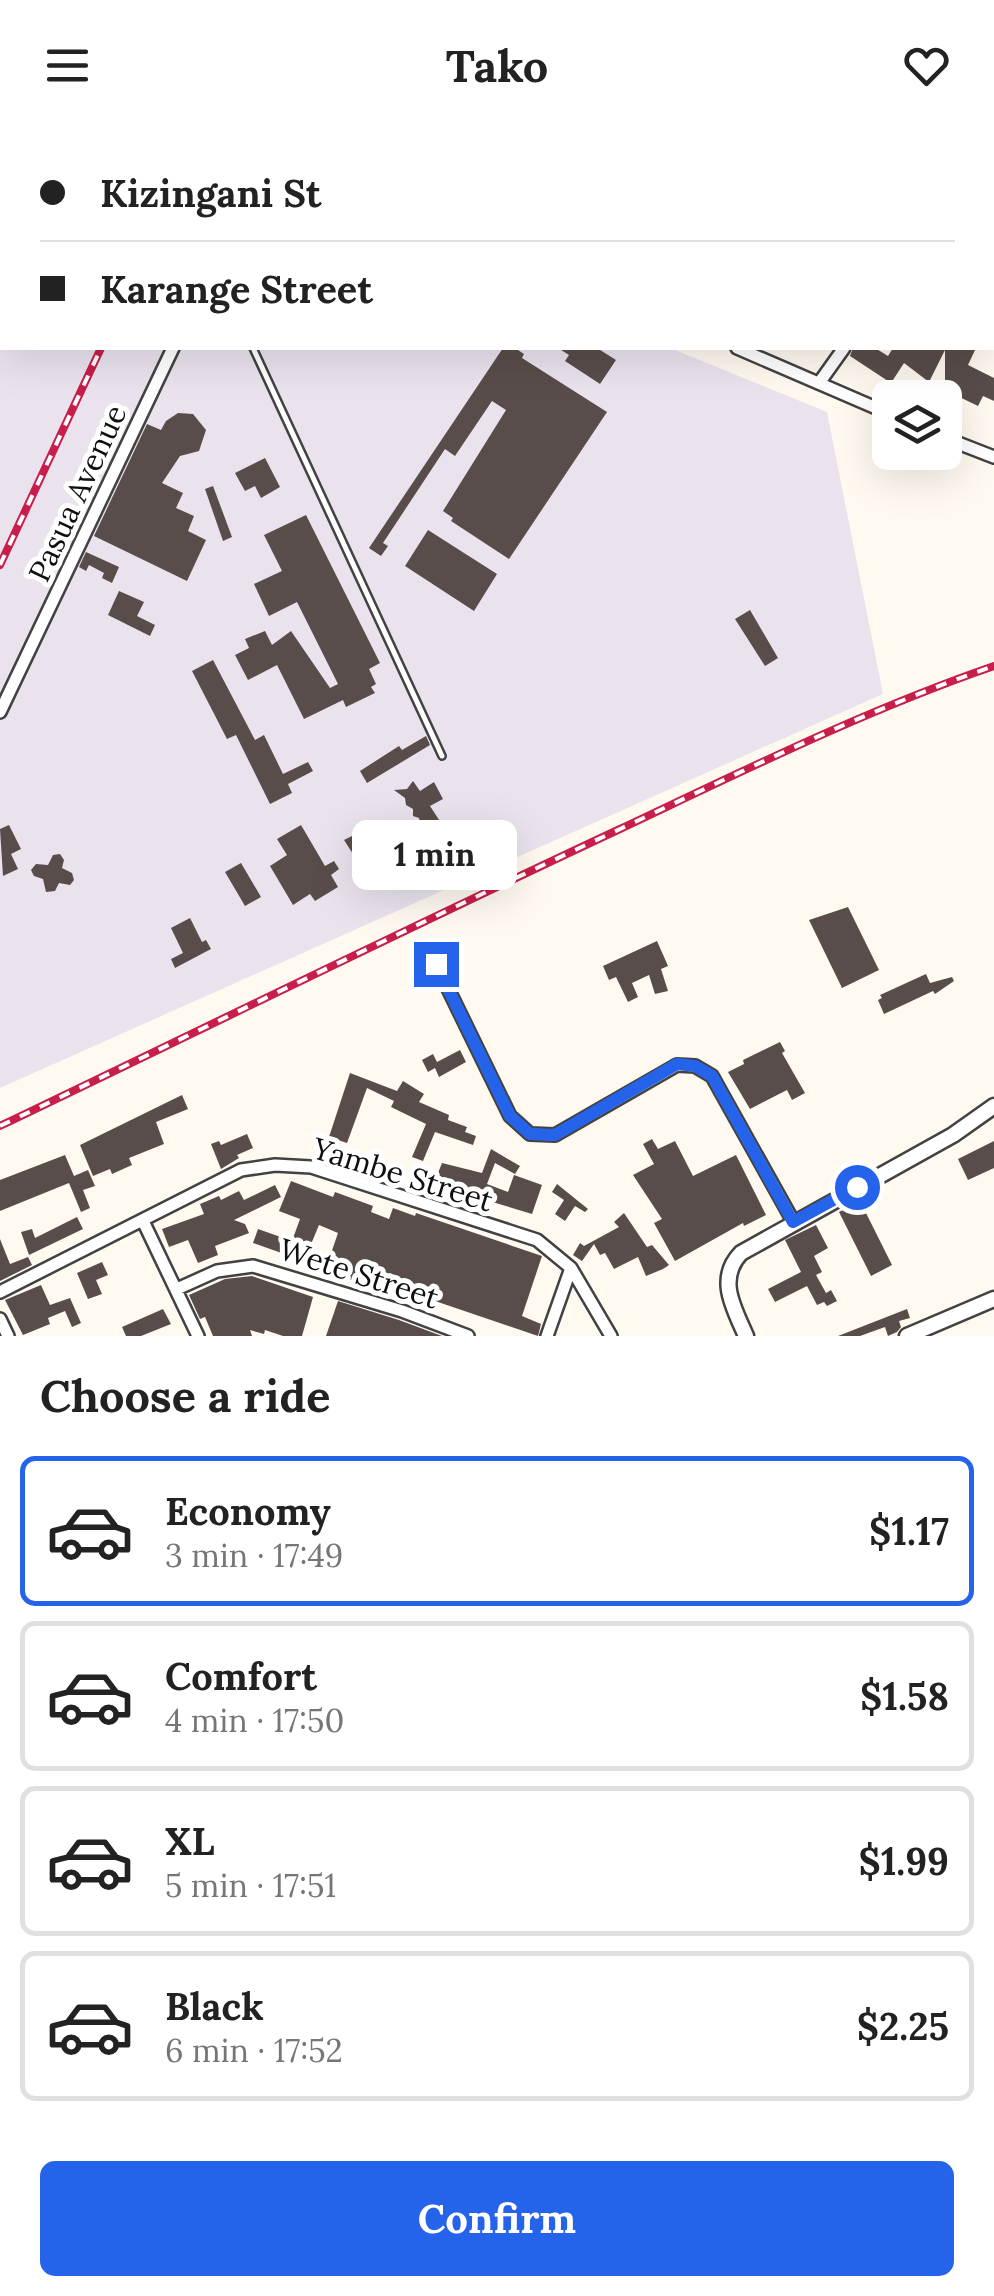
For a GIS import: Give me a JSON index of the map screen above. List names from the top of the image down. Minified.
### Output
{"streets":{"street":["Pasua Avenue","Yambe Street","Wete Street"]},"page":{"header":"Tako","banner":["Kizingani St","Karange Street"],"bubble":"1 min","heading":"Choose a ride","list":[{"name":"Economy","note":"3 min · 17:49","value":"$1.17"},{"name":"Comfort","note":"4 min · 17:50","value":"$1.58"},{"name":"XL","note":"5 min · 17:51","value":"$1.99"},{"name":"Black","note":"6 min · 17:52","value":"$2.25"}],"buttons":"Confirm"}}
